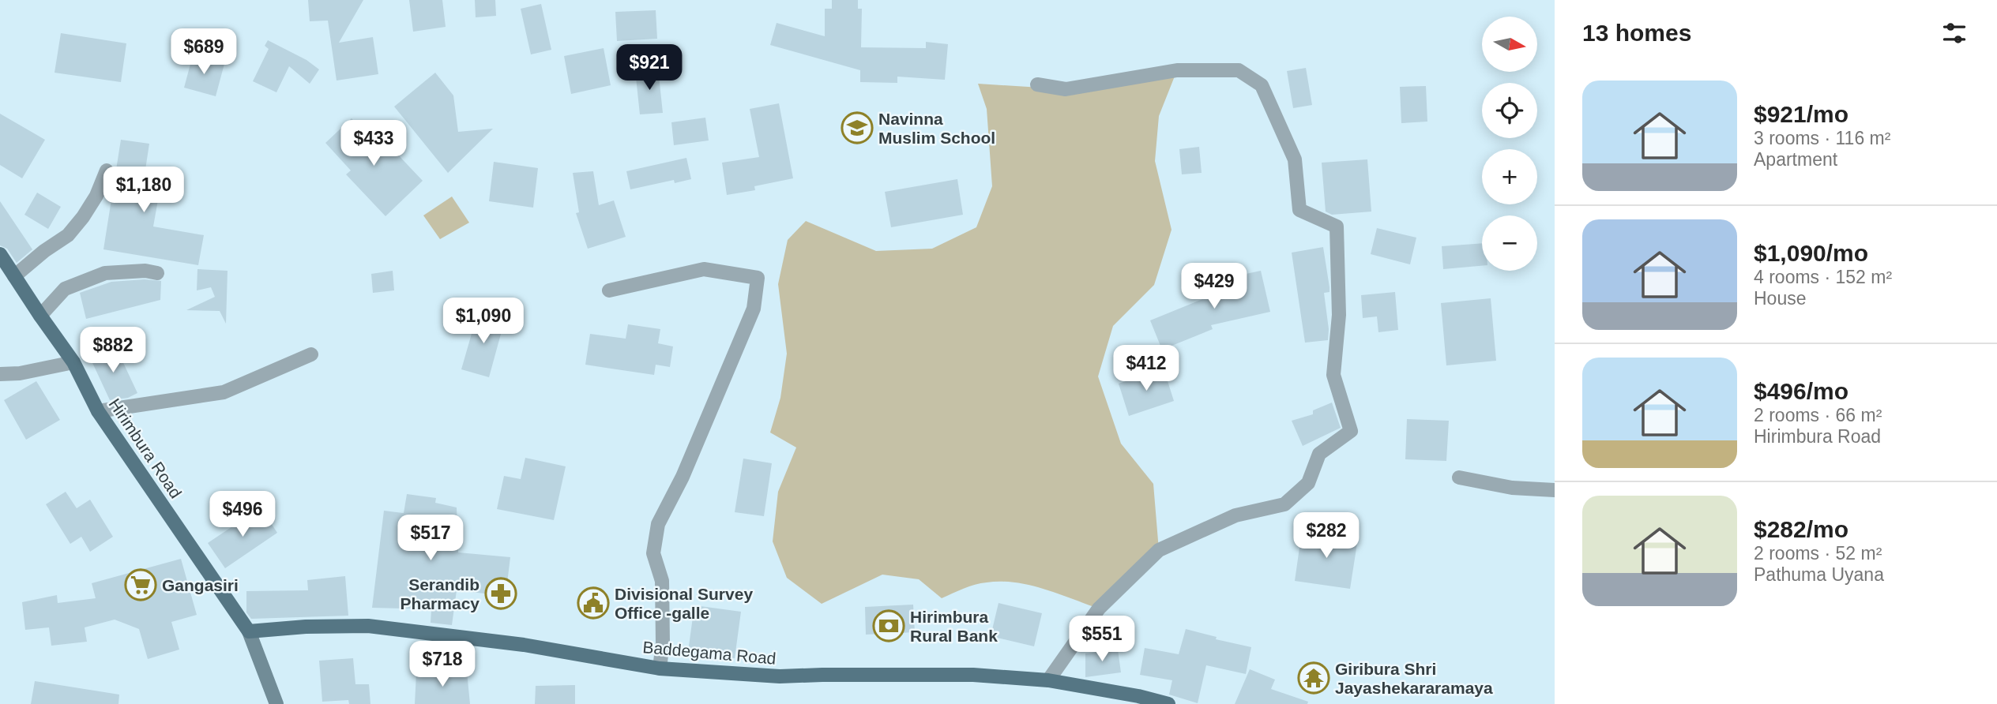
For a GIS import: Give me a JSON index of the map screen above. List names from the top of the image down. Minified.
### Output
{"streets":{"main road":["Hirimbura Road","Baddegama Road"]},"crossings":[["Hirimbura Road","Baddegama Road"]],"places":{"school or university":["Navinna Muslim School"],"supermarket":["Gangasiri"],"pharmacy":["Serandib Pharmacy"],"public building":["Divisional Survey Office -galle"],"bank":["Hirimbura Rural Bank"],"temple":["Giribura Shri Jayashekararamaya"]},"north":"right","page":{"heading":"13 homes","map_buttons":["+","−"],"price":["$689","$921","$433","$1,180","$429","$1,090","$882","$412","$496","$282","$517","$551","$718"],"list":[{"name":"$921/mo","note":"3 rooms · 116 m² · Apartment"},{"name":"$1,090/mo","note":"4 rooms · 152 m² · House"},{"name":"$496/mo","note":"2 rooms · 66 m² · Hirimbura Road"},{"name":"$282/mo","note":"2 rooms · 52 m² · Pathuma Uyana"}]}}
